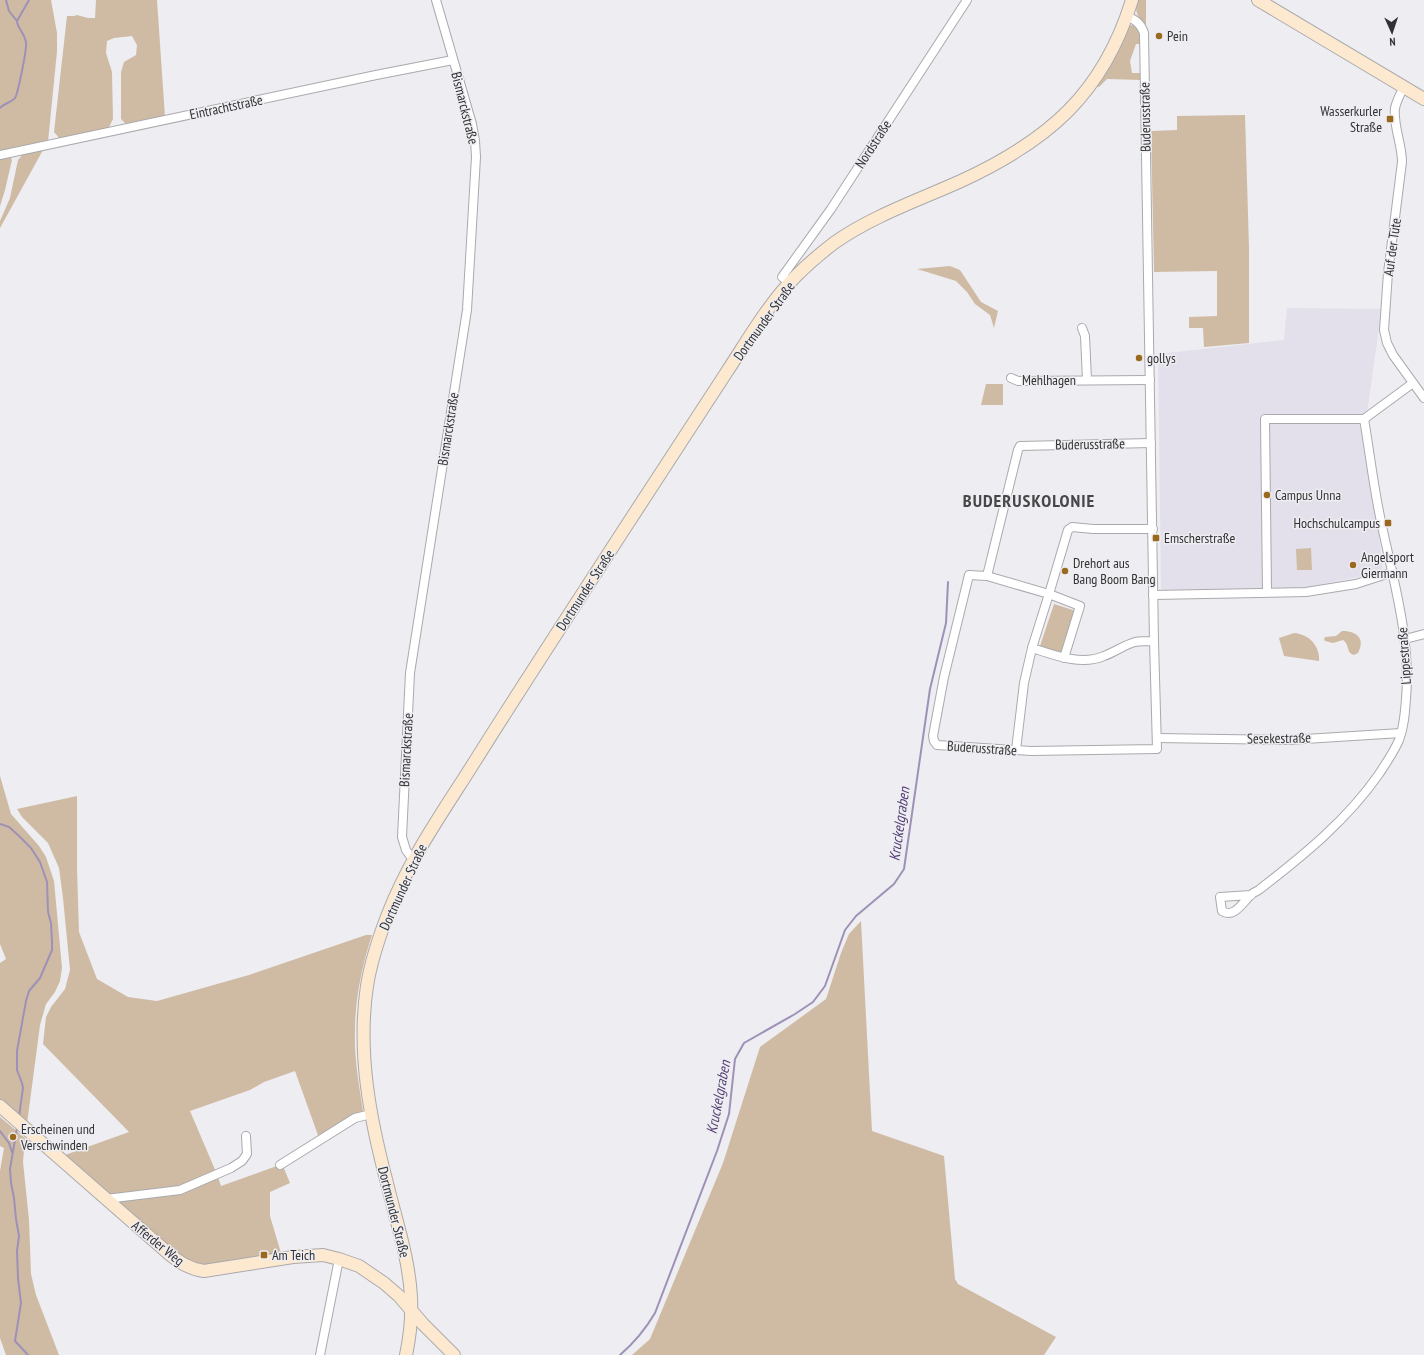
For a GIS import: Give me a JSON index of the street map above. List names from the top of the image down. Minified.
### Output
{"streets":{"main road":["Dortmunder Straße","Afferder Weg"],"street":["Eintrachtstraße","Bismarckstraße","Buderusstraße","Nordstraße","Auf der Tüte","Mehlhagen","Lippestraße","Sesekestraße"]},"crossings":[["Eintrachtstraße","Bismarckstraße"],["Bismarckstraße","Dortmunder Straße"],["Buderusstraße","Dortmunder Straße"],["Buderusstraße","Mehlhagen"],["Buderusstraße","Sesekestraße"],["Nordstraße","Dortmunder Straße"],["Dortmunder Straße","Afferder Weg"],["Lippestraße","Sesekestraße"]],"districts":["BUDERUSKOLONIE"],"water":["Kruckelgraben"],"places":{"other":["Pein","gollys","Campus Unna","Angelsport Giermann","Drehort aus Bang Boom Bang","Erscheinen und Verschwinden"],"transit":["Wasserkurler Straße","Hochschulcampus","Emscherstraße","Am Teich"]},"north":"bottom"}
